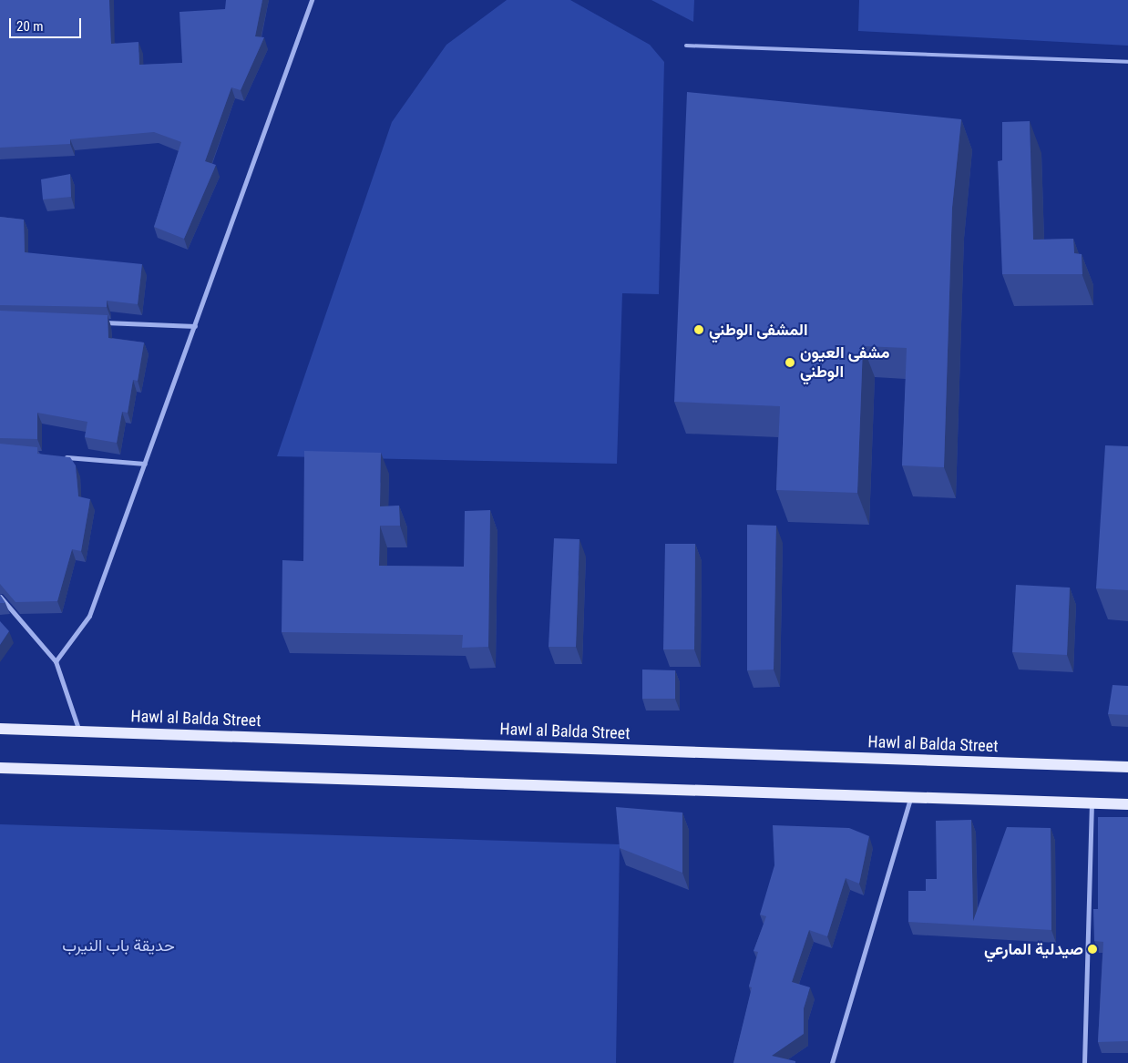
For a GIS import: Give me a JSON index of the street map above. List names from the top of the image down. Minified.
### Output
{"streets":{"main road":["Hawl al Balda Street"]},"parks":["حديقة باب النيرب"],"places":["المشفى الوطني","مشفى العيون الوطني","صيدلية المارعي"],"scale_bar":"20 m"}
